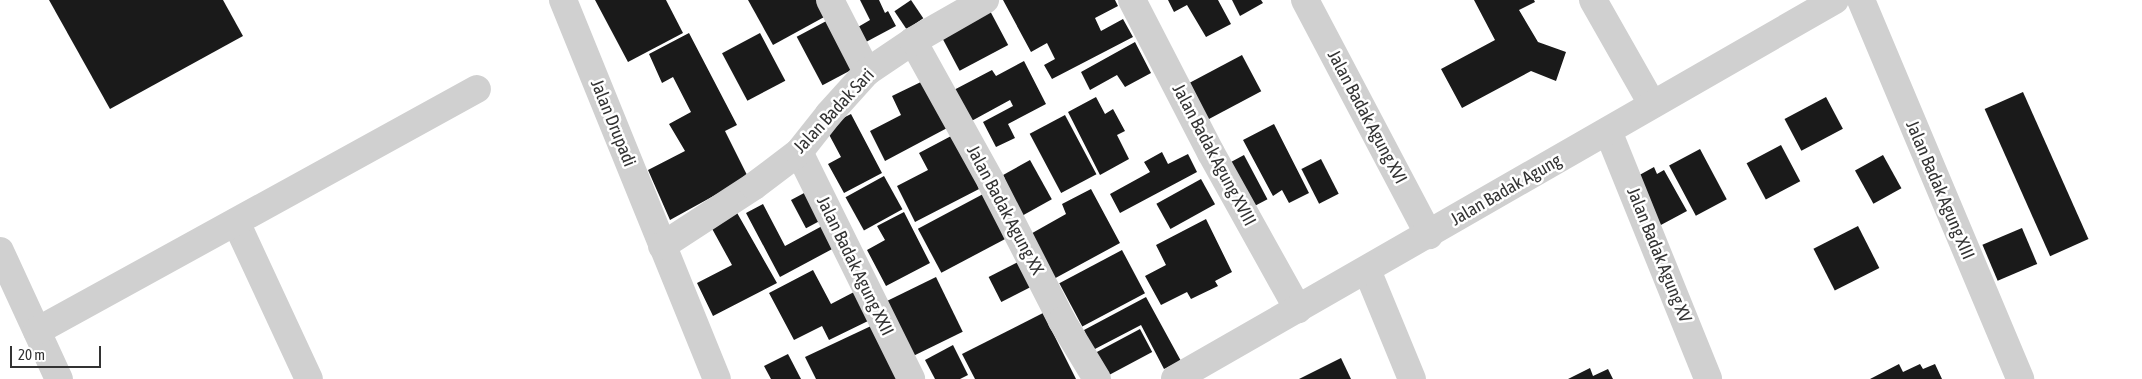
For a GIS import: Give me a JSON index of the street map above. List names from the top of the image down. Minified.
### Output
{"streets":{"street":["Jalan Badak Sari","Jalan Badak Agung XVI","Jalan Drupadi","Jalan Badak Agung XVIII","Jalan Badak Agung","Jalan Badak Agung XIII","Jalan Badak Agung XX","Jalan Badak Agung XV","Jalan Badak Agung XXII"]},"crossings":[["Jalan Badak Sari","Jalan Drupadi"],["Jalan Badak Sari","Jalan Badak Agung XX"],["Jalan Badak Sari","Jalan Badak Agung XXII"],["Jalan Badak Agung XVI","Jalan Badak Agung"],["Jalan Badak Agung XVIII","Jalan Badak Agung"],["Jalan Badak Agung","Jalan Badak Agung XV"]],"scale_bar":"20 m"}
